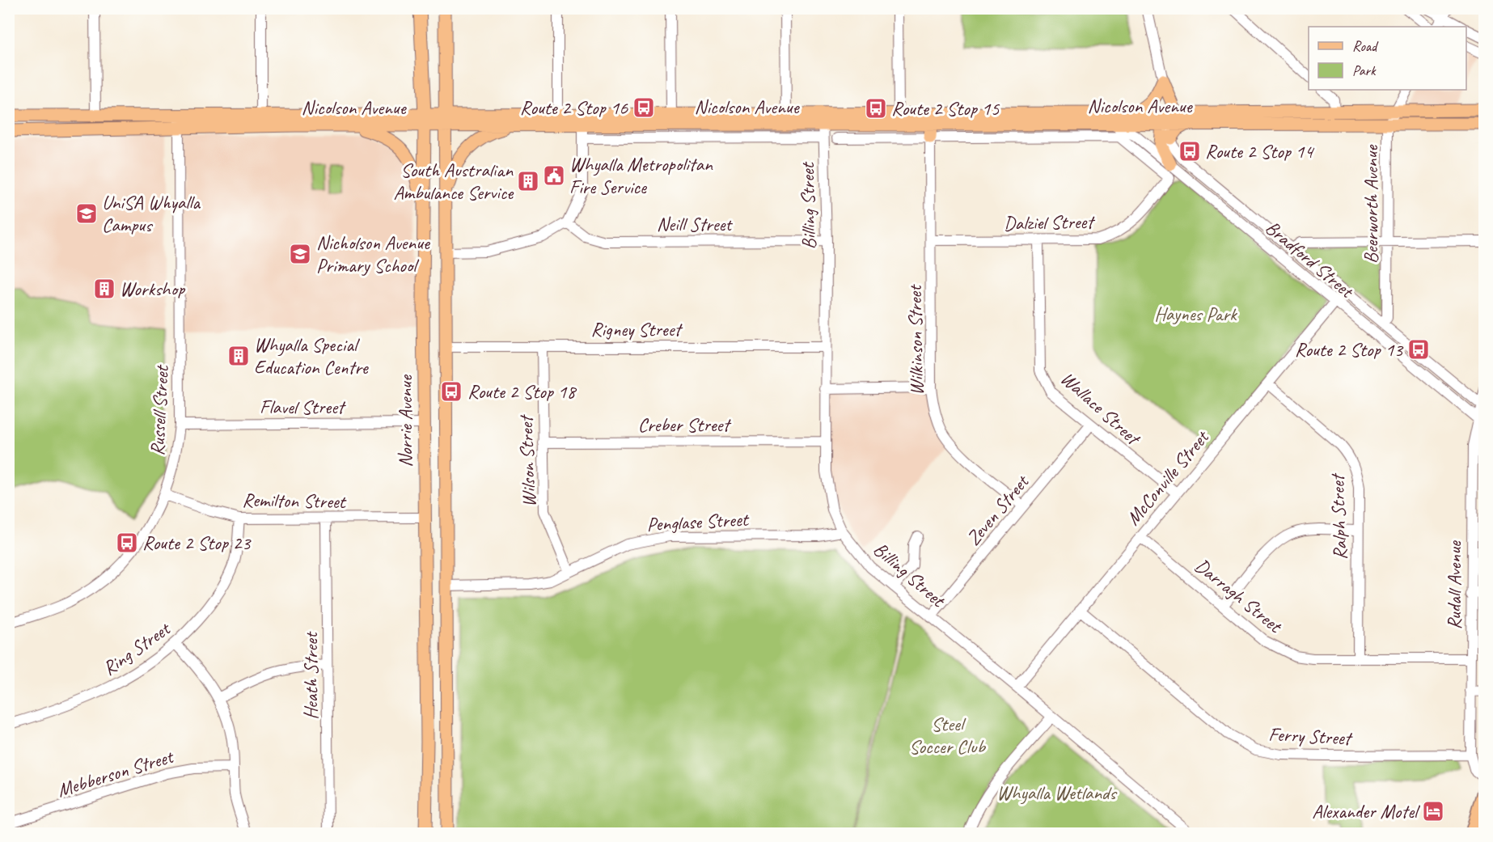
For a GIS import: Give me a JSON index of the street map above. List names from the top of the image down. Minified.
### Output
{"streets":{"main road":["Nicolson Avenue","Norrie Avenue"],"street":["Beerworth Avenue","Billing Street","Dalziel Street","Neill Street","Bradford Street","Rigney Street","Wilkinson Street","Flavel Street","Wallace Street","Russell Street","Creber Street","Wilson Street","McConville Street","Remilton Street","Zeven Street","Ralph Street","Penglase Street","Rudall Avenue","Darragh Street","Ring Street","Heath Street","Ferry Street","Mebberson Street"]},"crossings":[["Nicolson Avenue","Beerworth Avenue"],["Nicolson Avenue","Billing Street"],["Nicolson Avenue","Dalziel Street"],["Nicolson Avenue","Bradford Street"],["Nicolson Avenue","Wilkinson Street"],["Nicolson Avenue","Russell Street"],["Nicolson Avenue","Norrie Avenue"],["Beerworth Avenue","Bradford Street"],["Billing Street","Neill Street"],["Billing Street","Rigney Street"],["Billing Street","Creber Street"],["Billing Street","McConville Street"],["Billing Street","Zeven Street"],["Billing Street","Penglase Street"],["Dalziel Street","Wilkinson Street"],["Dalziel Street","Wallace Street"],["Bradford Street","McConville Street"],["Bradford Street","Rudall Avenue"],["Rigney Street","Norrie Avenue"],["Rigney Street","Wilson Street"],["Wilkinson Street","Zeven Street"],["Flavel Street","Russell Street"],["Flavel Street","Norrie Avenue"],["Wallace Street","McConville Street"],["Wallace Street","Zeven Street"],["Russell Street","Remilton Street"],["Norrie Avenue","Remilton Street"],["Norrie Avenue","Penglase Street"],["Creber Street","Wilson Street"],["Wilson Street","Penglase Street"],["McConville Street","Ralph Street"],["McConville Street","Darragh Street"],["McConville Street","Ferry Street"],["Remilton Street","Ring Street"],["Remilton Street","Heath Street"],["Ralph Street","Darragh Street"],["Rudall Avenue","Darragh Street"],["Rudall Avenue","Ferry Street"]],"parks":["Haynes Park","Steel Soccer Club","Whyalla Wetlands"],"places":{"bus stop":["Route 2 Stop 16","Route 2 Stop 15","Route 2 Stop 14","Route 2 Stop 13","Route 2 Stop 18","Route 2 Stop 23"],"public building":["Whyalla Metropolitan Fire Service"],"building":["South Australian Ambulance Service","Workshop","Whyalla Special Education Centre"],"school or university":["UniSA Whyalla Campus","Nicholson Avenue Primary School"],"hotel":["Alexander Motel"]},"legend":["Road","Park"]}
